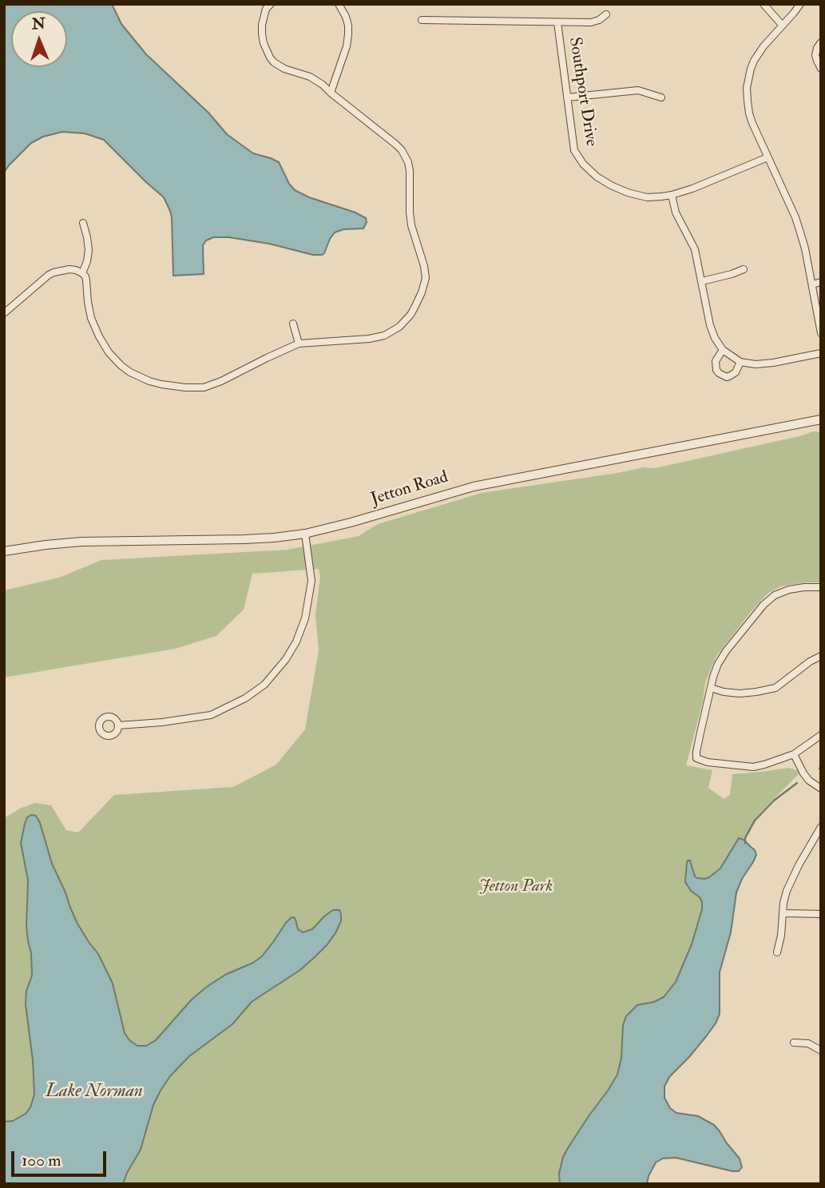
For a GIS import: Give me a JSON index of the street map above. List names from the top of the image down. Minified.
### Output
{"streets":{"street":["Southport Drive","Jetton Road"]},"water":["Lake Norman"],"parks":["Jetton Park"],"scale_bar":"100 m","north":"top"}
